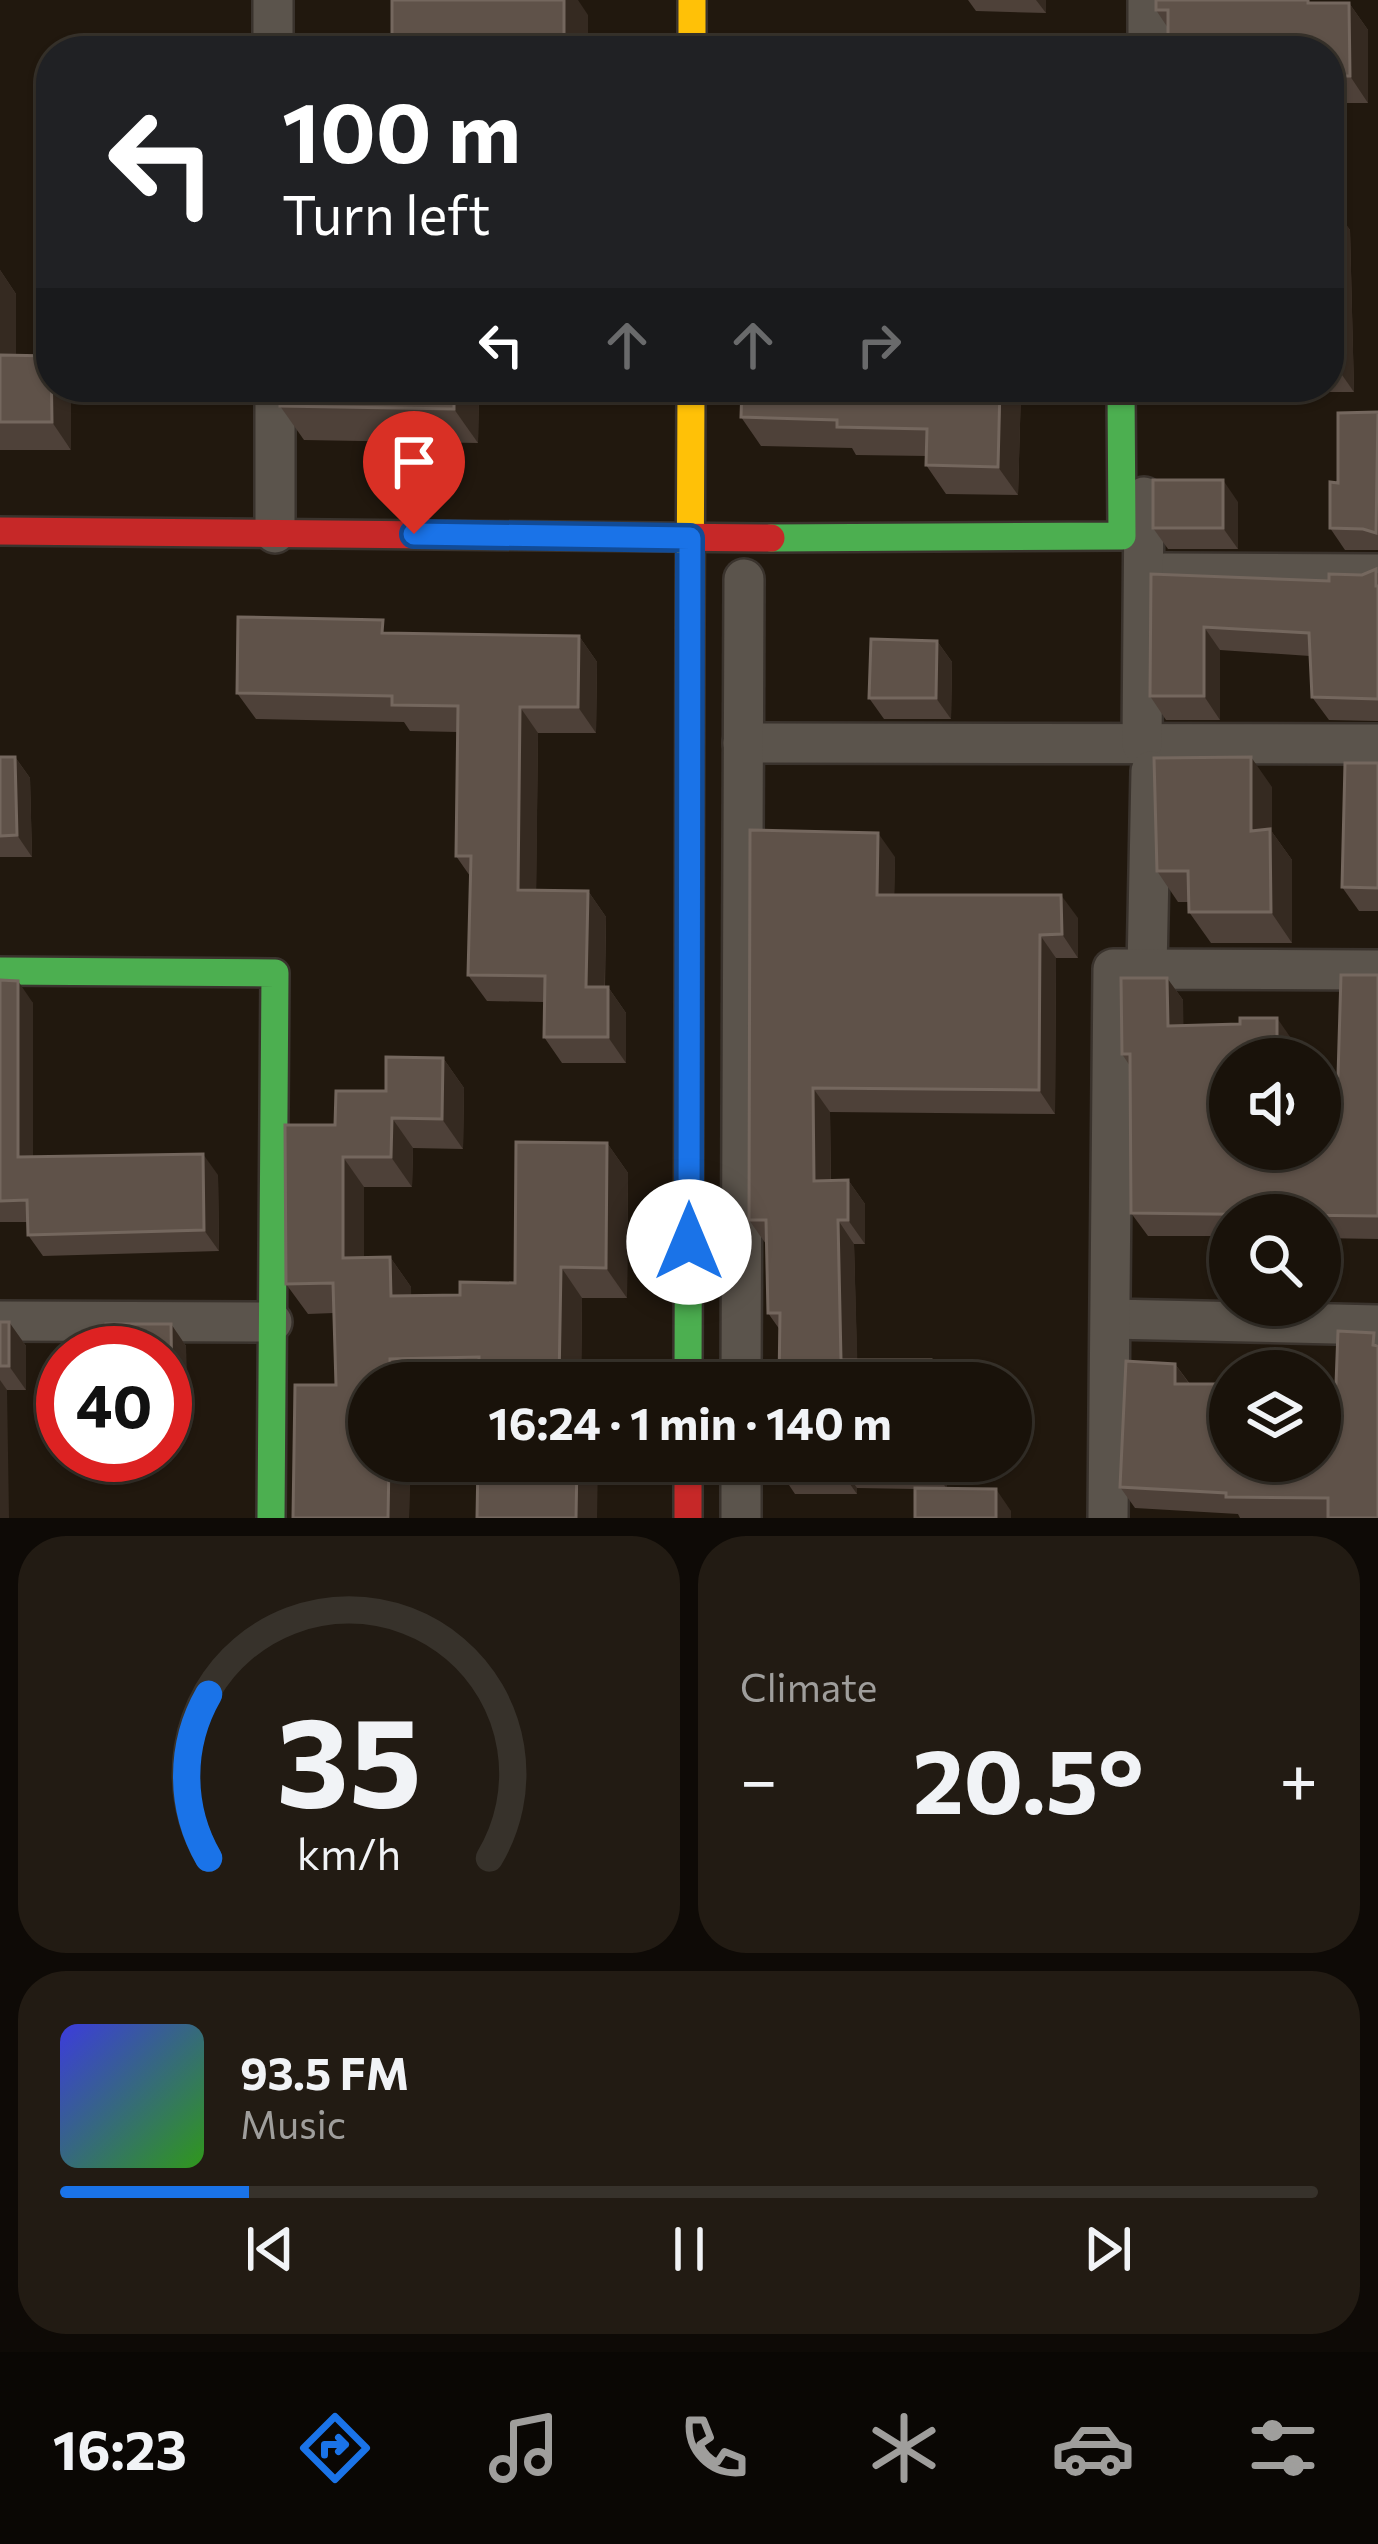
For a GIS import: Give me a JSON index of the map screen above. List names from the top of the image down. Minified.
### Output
{"page":{"turn":["100 m","Turn left"],"limit":"40","trip":"16:24 · 1 min · 140 m","tile":"Climate","heat":["−","20.5°","+"],"song":["93.5 FM","Music"],"tabs":"16:23","gauge":["35","km/h"]}}
